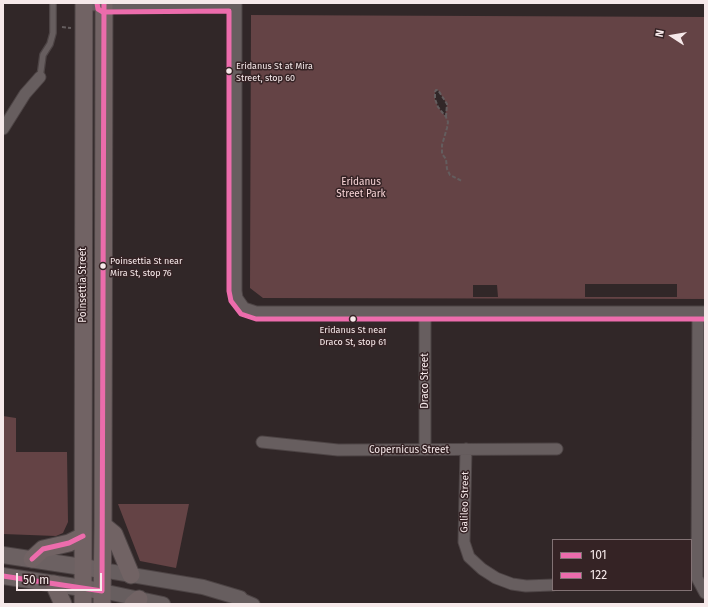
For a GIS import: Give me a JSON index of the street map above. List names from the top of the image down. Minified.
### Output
{"streets":{"main road":["Poinsettia Street"],"street":["Draco Street","Copernicus Street","Galileo Street"]},"crossings":[["Draco Street","Copernicus Street"],["Copernicus Street","Galileo Street"]],"parks":["Eridanus Street Park"],"places":["Eridanus St at Mira Street, stop 60","Poinsettia St near Mira St, stop 76","Eridanus St near Draco St, stop 61"],"lines":["transit line 101","transit line 122"],"legend":["101","122"],"scale_bar":"50 m","north":"left"}
